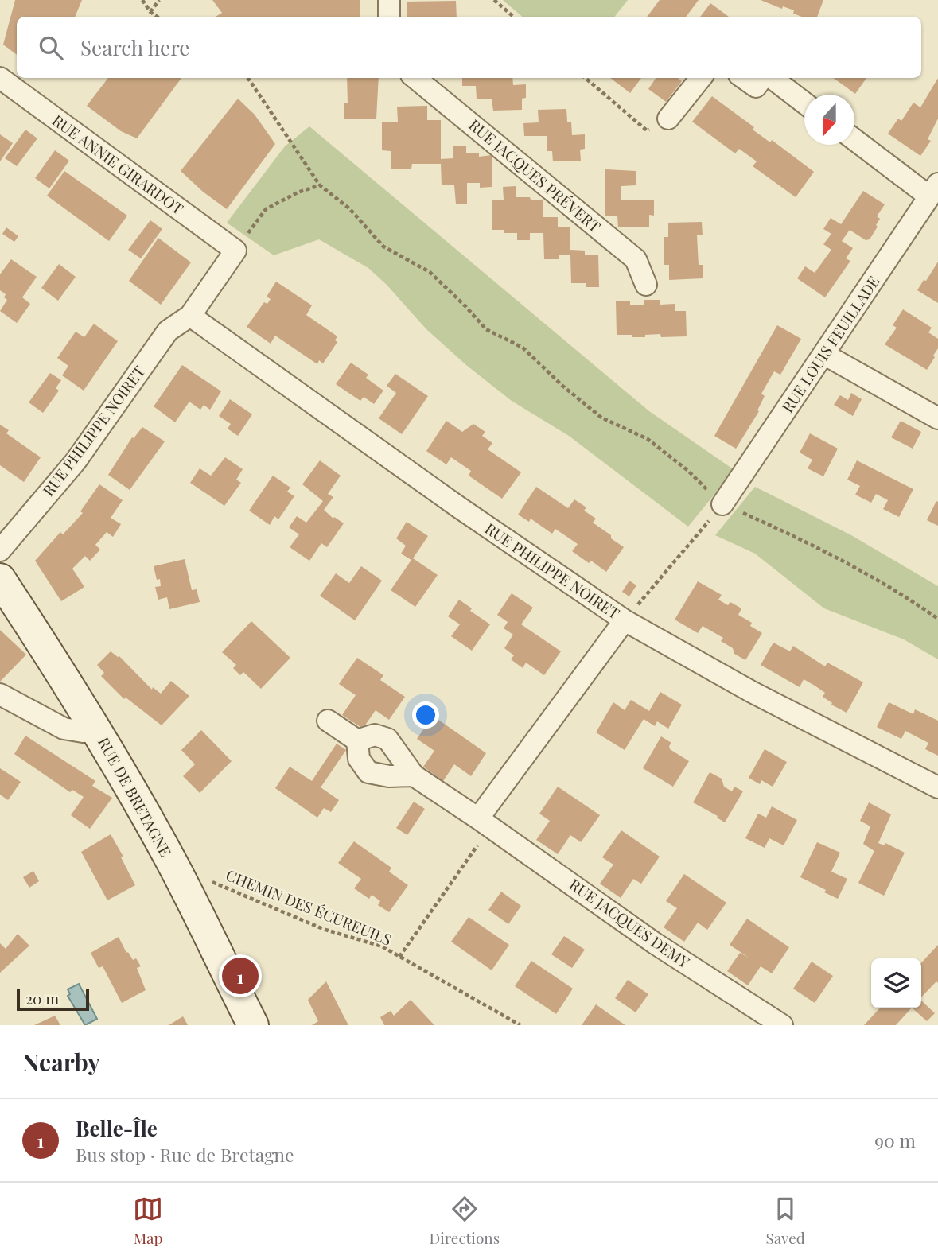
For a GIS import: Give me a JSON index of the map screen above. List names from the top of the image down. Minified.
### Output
{"streets":{"main road":["RUE DE BRETAGNE"],"street":["RUE ANNIE GIRARDOT","RUE JACQUES PRÉVERT","RUE LOUIS FEUILLADE","RUE PHILIPPE NOIRET","RUE JACQUES DEMY"],"path":["CHEMIN DES ÉCUREUILS"]},"crossings":[["RUE ANNIE GIRARDOT","RUE PHILIPPE NOIRET"],["RUE DE BRETAGNE","CHEMIN DES ÉCUREUILS"]],"scale_bar":"20 m","north":"bottom","page":{"search":"Search here","pins":"1","scale":"20 m","heading":"Nearby","list":[{"mark":"1","name":"Belle-Île","note":"Bus stop · Rue de Bretagne","value":"90 m"}],"nav":["Map","Directions","Saved"]}}
